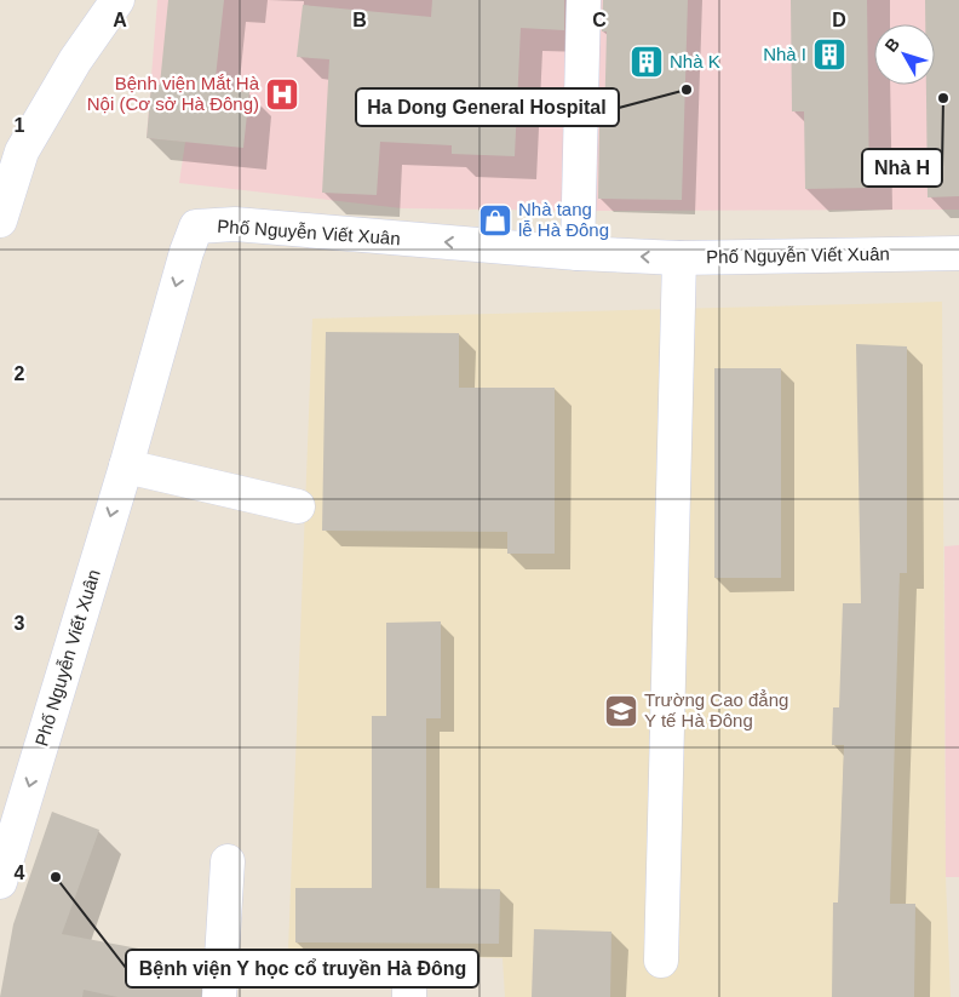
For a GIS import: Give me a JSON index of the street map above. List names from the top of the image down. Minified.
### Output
{"streets":{"street":["Phố Nguyễn Viết Xuân"]},"places":{"building":["Nhà I","Nhà K"],"other":["Ha Dong General Hospital","Nhà H","Bệnh viện Y học cổ truyền Hà Đông"],"hospital":["Bệnh viện Mắt Hà Nội (Cơ sở Hà Đông)"],"shop":["Nhà tang lễ Hà Đông"],"school or university":["Trường Cao đẳng Y tế Hà Đông"]},"north":"top left","grid":{"columns":["A","B","C","D"],"rows":["1","2","3","4"]}}
